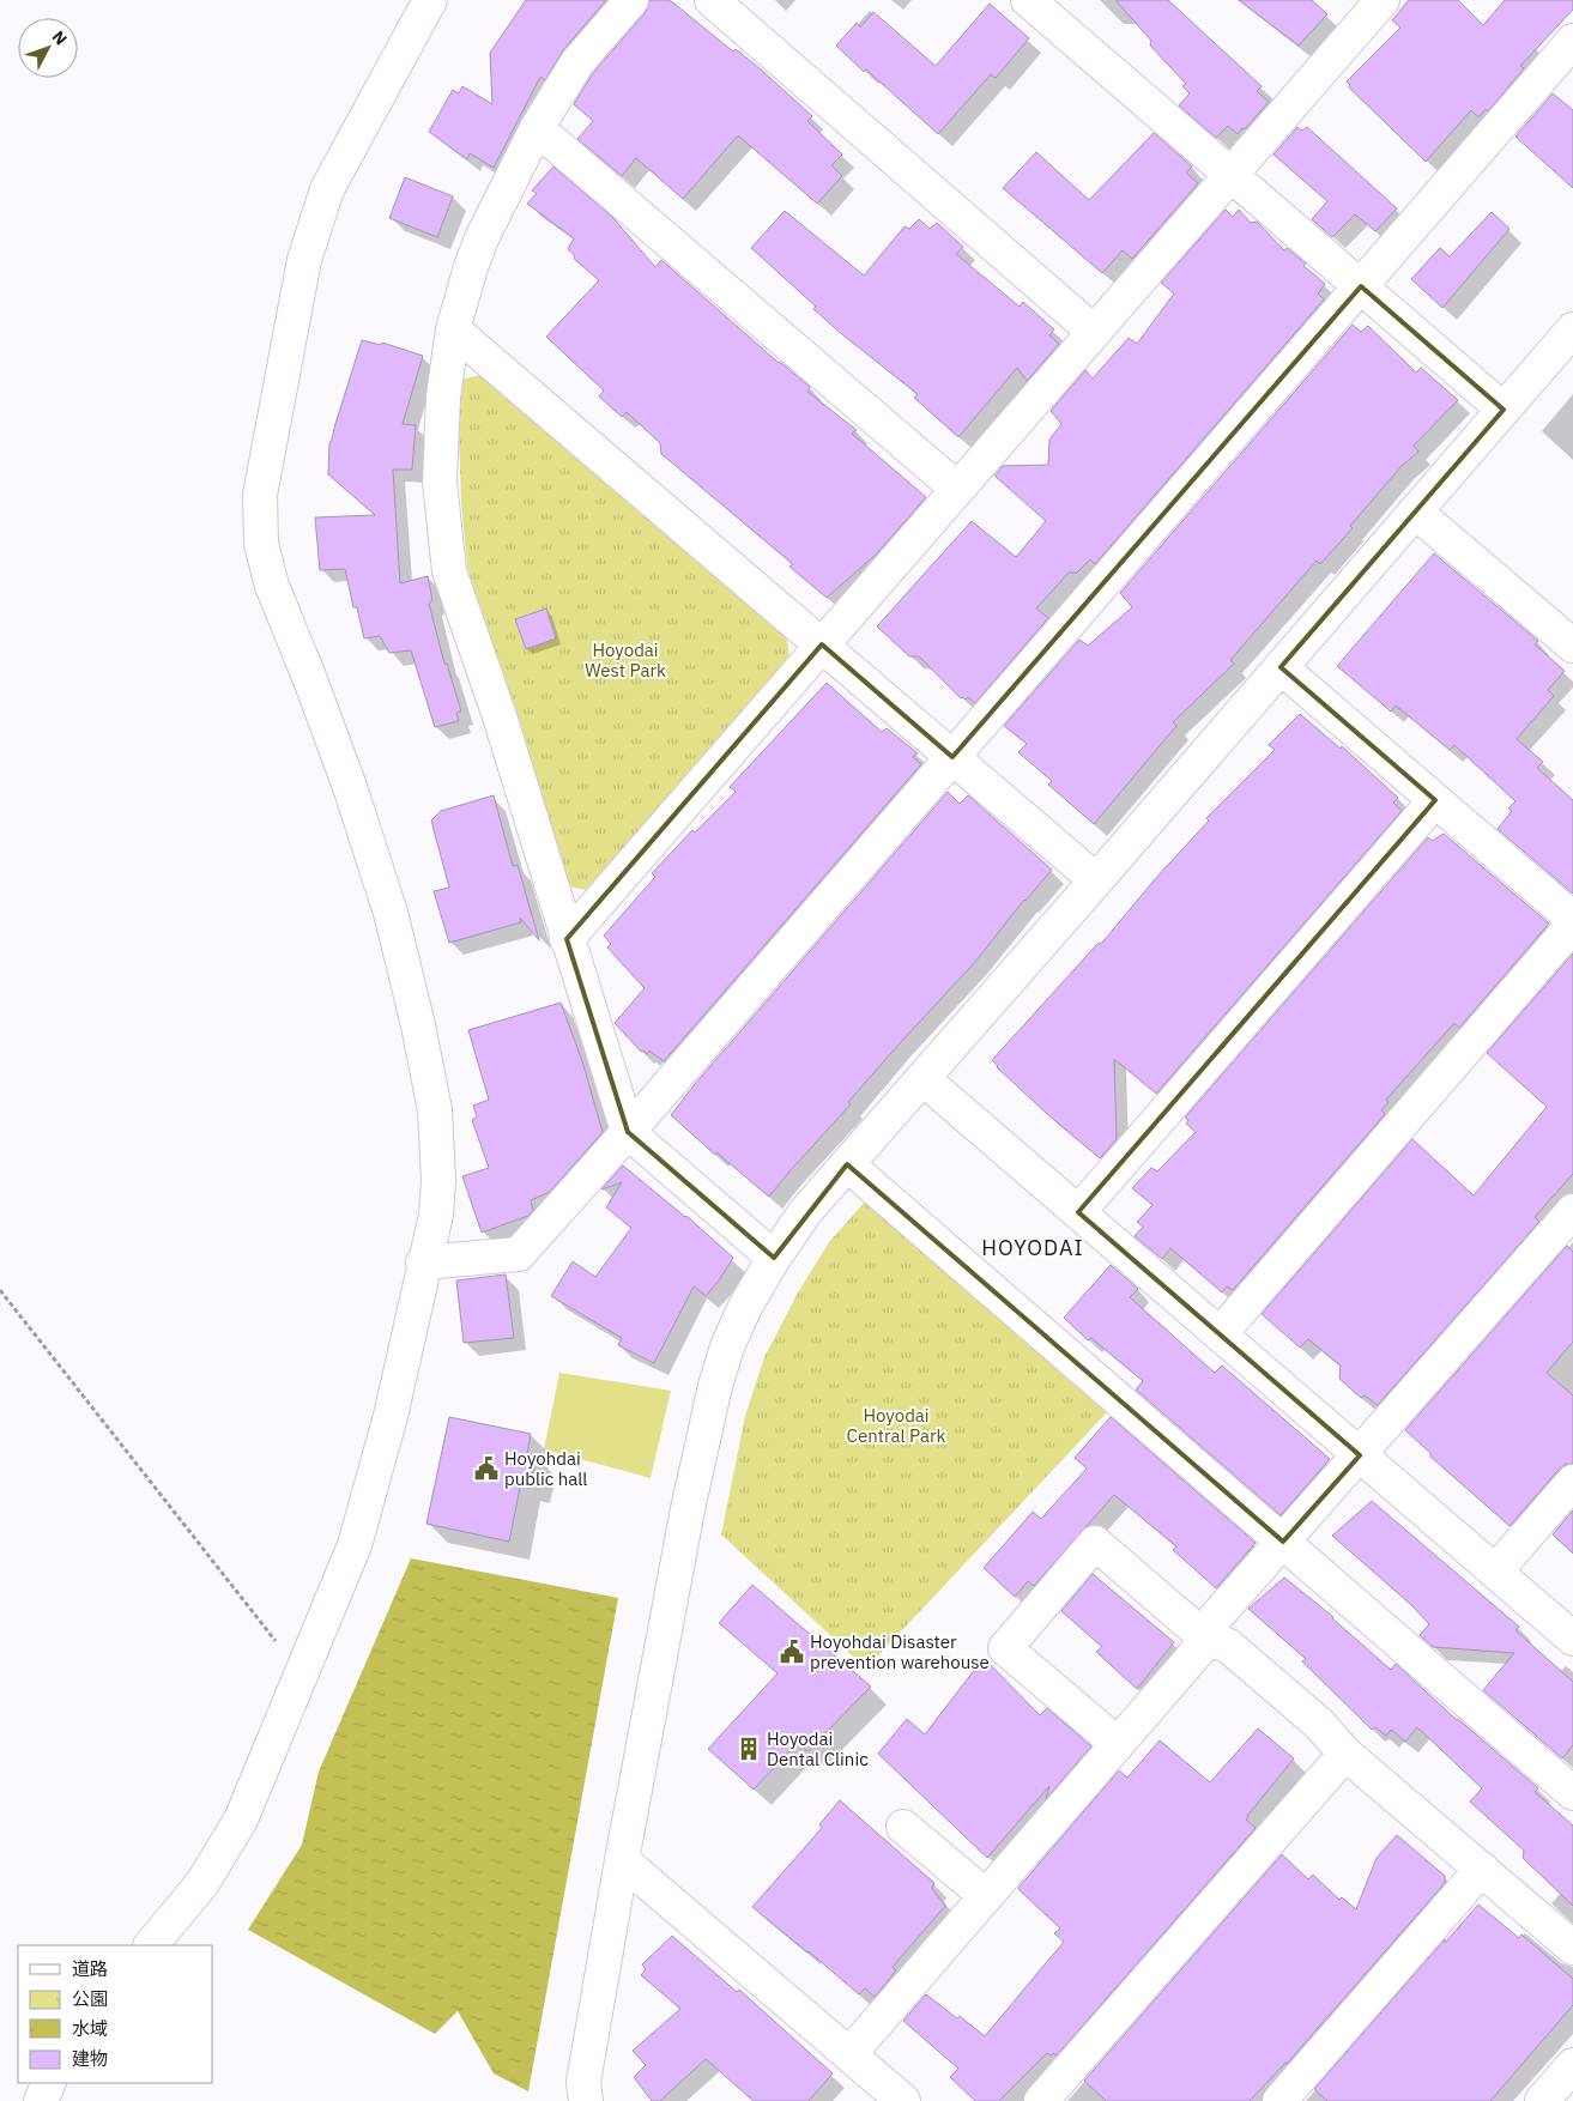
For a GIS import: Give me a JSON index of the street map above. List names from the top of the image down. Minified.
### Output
{"districts":["HOYODAI"],"parks":["Hoyodai West Park","Hoyodai Central Park"],"places":{"public building":["Hoyohdai public hall","Hoyohdai Disaster prevention warehouse"],"building":["Hoyodai Dental Clinic"]},"legend":["道路","公園","水域","建物"],"north":"top right"}
